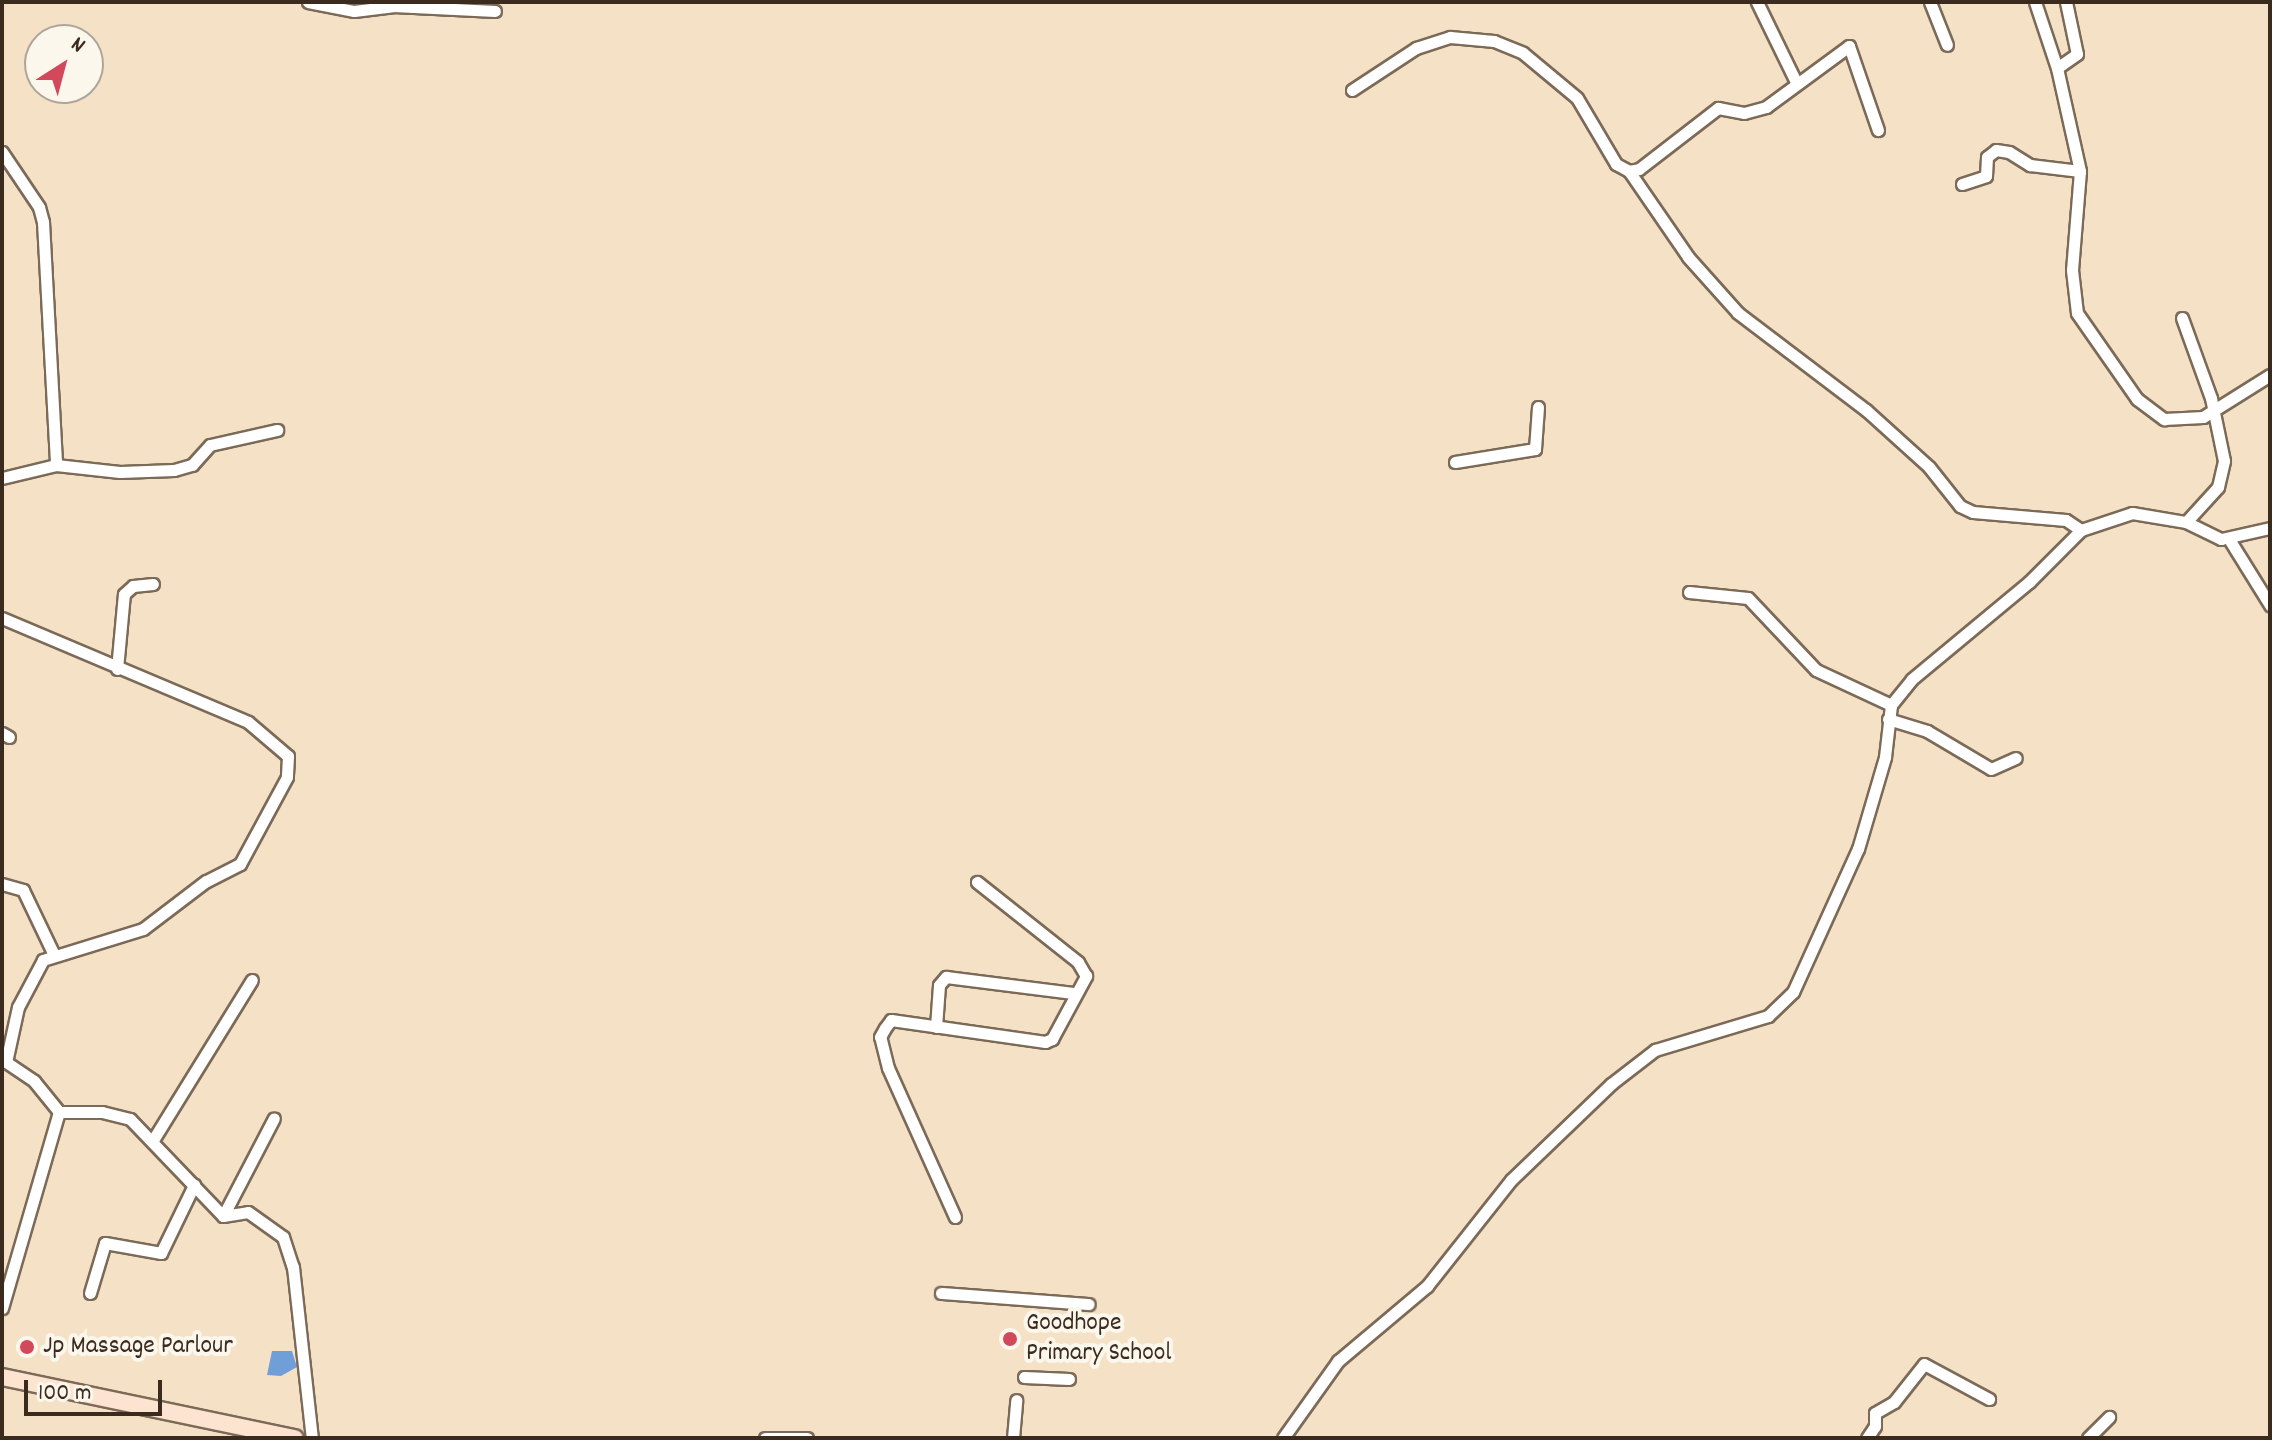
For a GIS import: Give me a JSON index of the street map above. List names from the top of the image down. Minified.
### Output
{"places":["Goodhope Primary School","Jp Massage Parlour"],"scale_bar":"100 m","north":"top right"}
